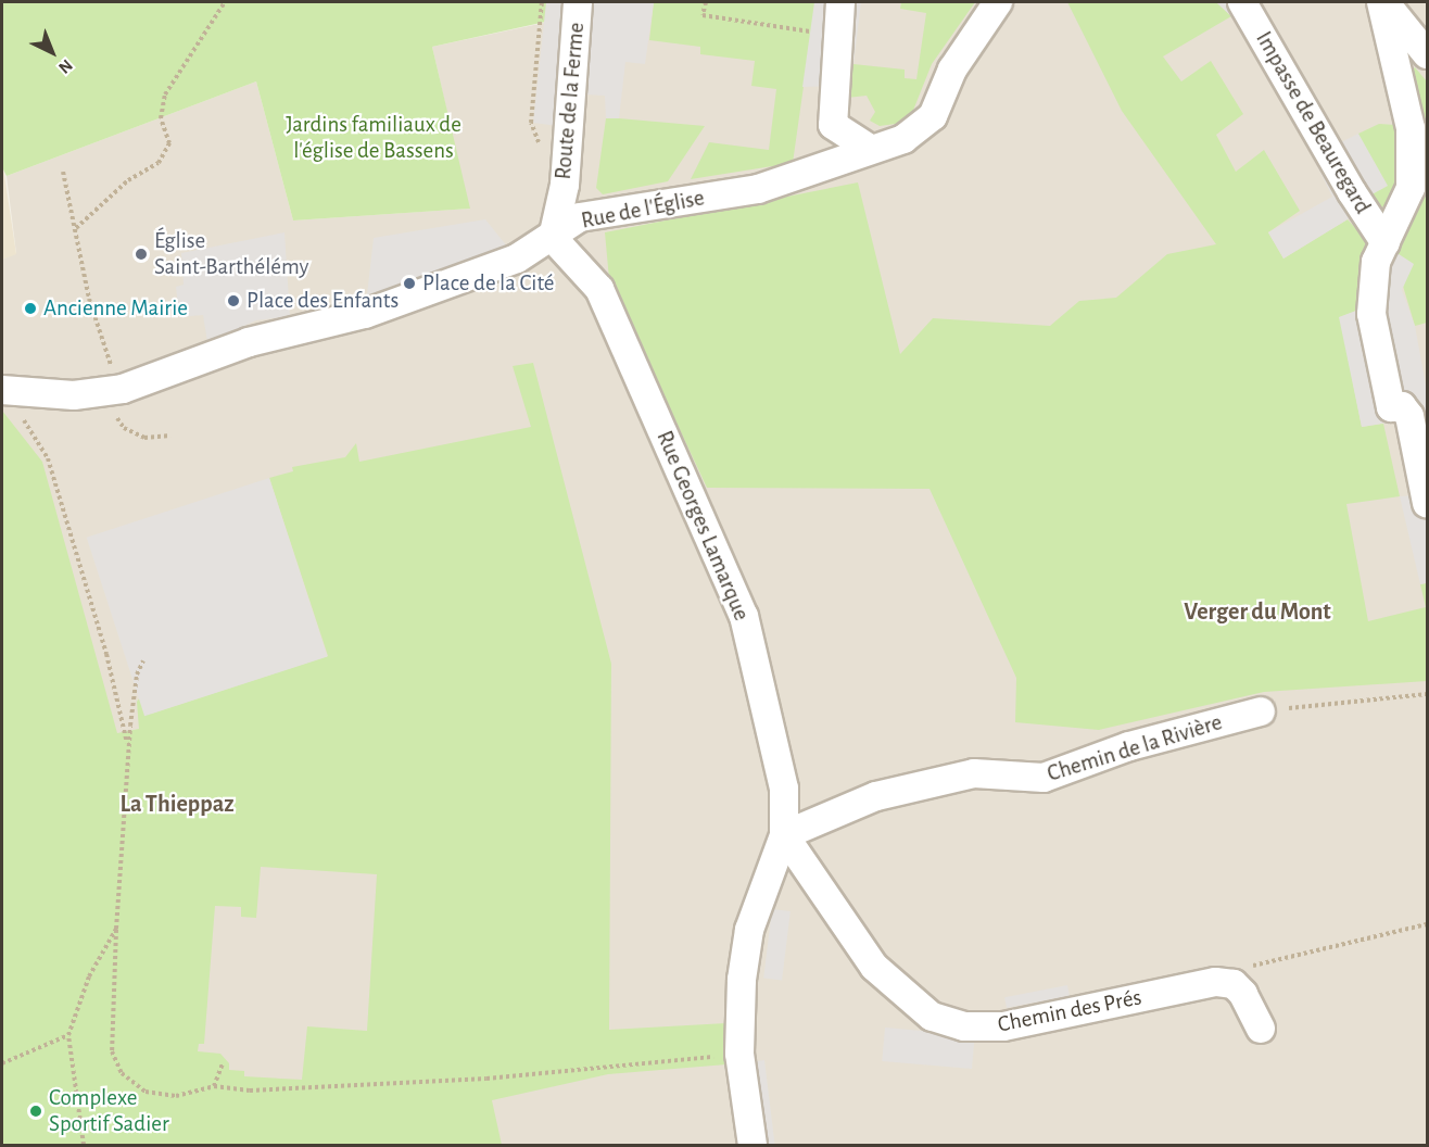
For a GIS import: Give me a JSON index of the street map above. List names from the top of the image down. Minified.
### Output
{"streets":{"street":["Route de la Ferme","Impasse de Beauregard","Rue de l'Église","Rue Georges Lamarque","Chemin de la Rivière","Chemin des Prés"]},"crossings":[["Route de la Ferme","Rue de l'Église"],["Route de la Ferme","Rue Georges Lamarque"],["Rue de l'Église","Rue Georges Lamarque"],["Rue Georges Lamarque","Chemin de la Rivière"],["Rue Georges Lamarque","Chemin des Prés"],["Chemin de la Rivière","Chemin des Prés"]],"districts":["Verger du Mont","La Thieppaz"],"parks":["Jardins familiaux de l'église de Bassens"],"places":["Église Saint-Barthélémy","Place de la Cité","Place des Enfants","Ancienne Mairie","Complexe Sportif Sadier"],"north":"bottom right"}
